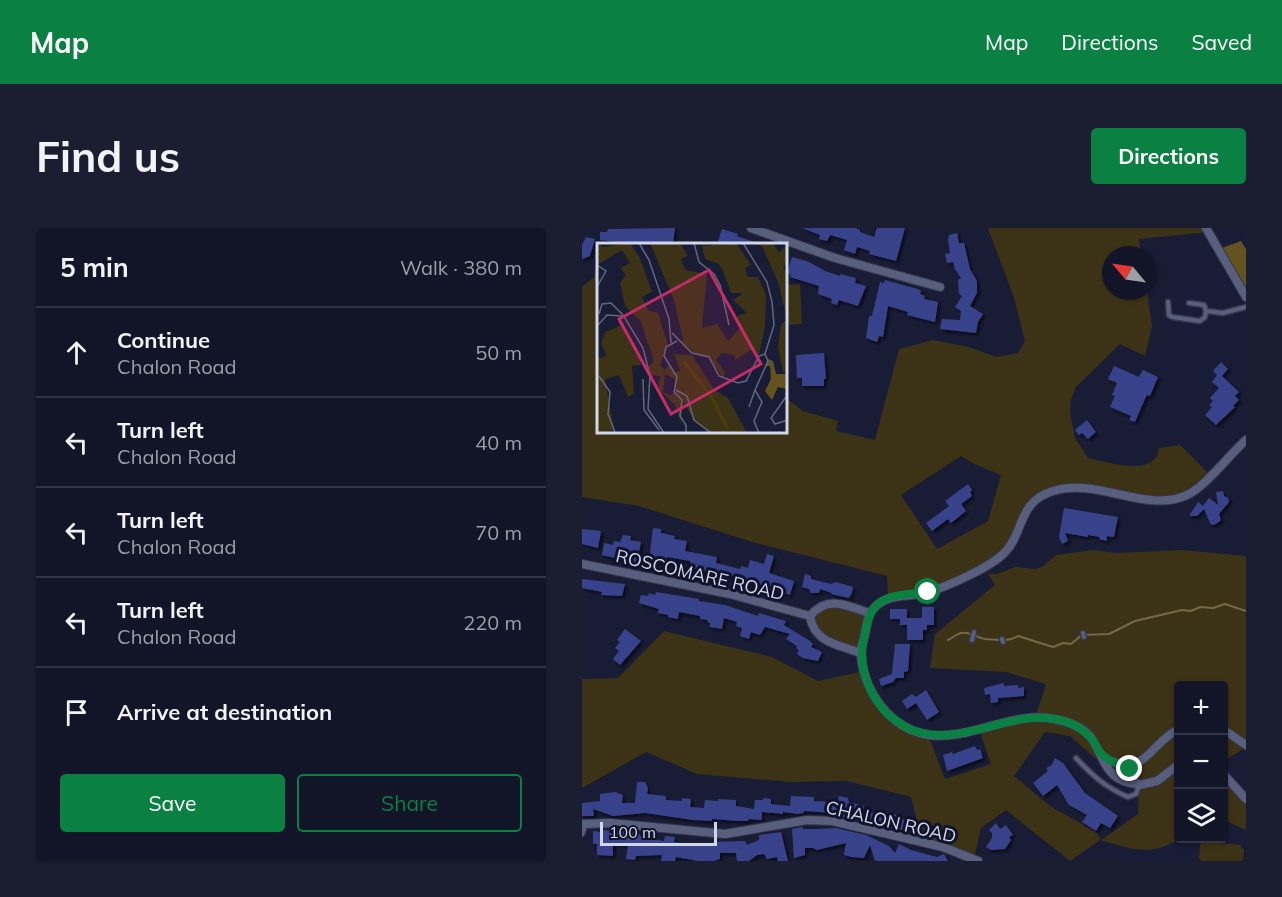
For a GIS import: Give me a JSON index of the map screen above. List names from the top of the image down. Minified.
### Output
{"streets":{"street":["ROSCOMARE ROAD","CHALON ROAD"]},"scale_bar":"100 m","north":"top left","page":{"header":"Map","nav":["Map","Directions","Saved"],"buttons":["Directions",["Save","Share"]],"title":"Find us","heading":["5 min","Walk · 380 m"],"list":[["Continue","Chalon Road","50 m"],["Turn left","Chalon Road","40 m"],["Turn left","Chalon Road","70 m"],["Turn left","Chalon Road","220 m"],"Arrive at destination"],"map_buttons":["+","−"],"scale":"100 m"}}
